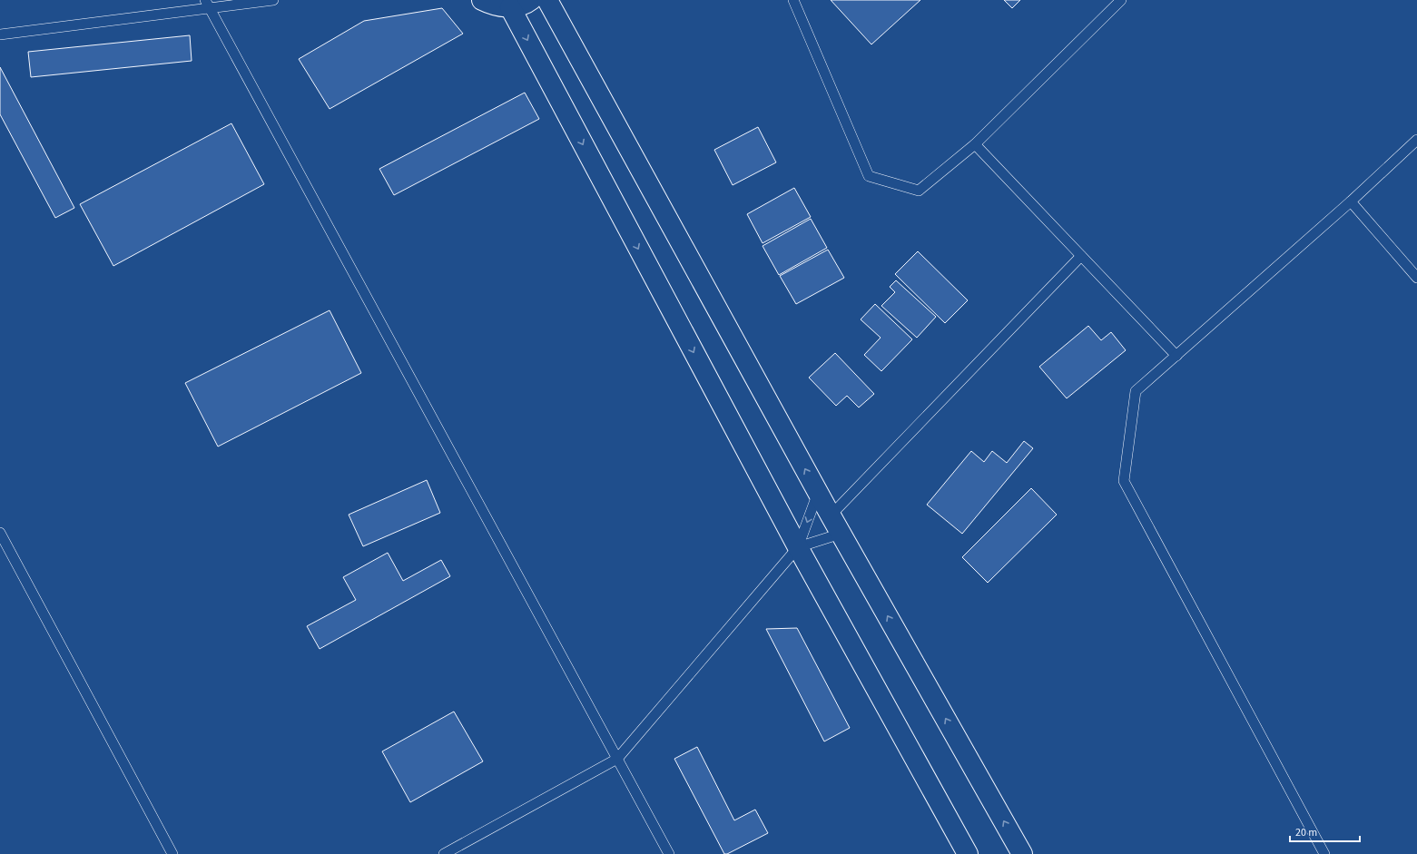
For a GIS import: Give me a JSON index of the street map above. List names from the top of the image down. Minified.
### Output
{"scale_bar":"20 m"}
